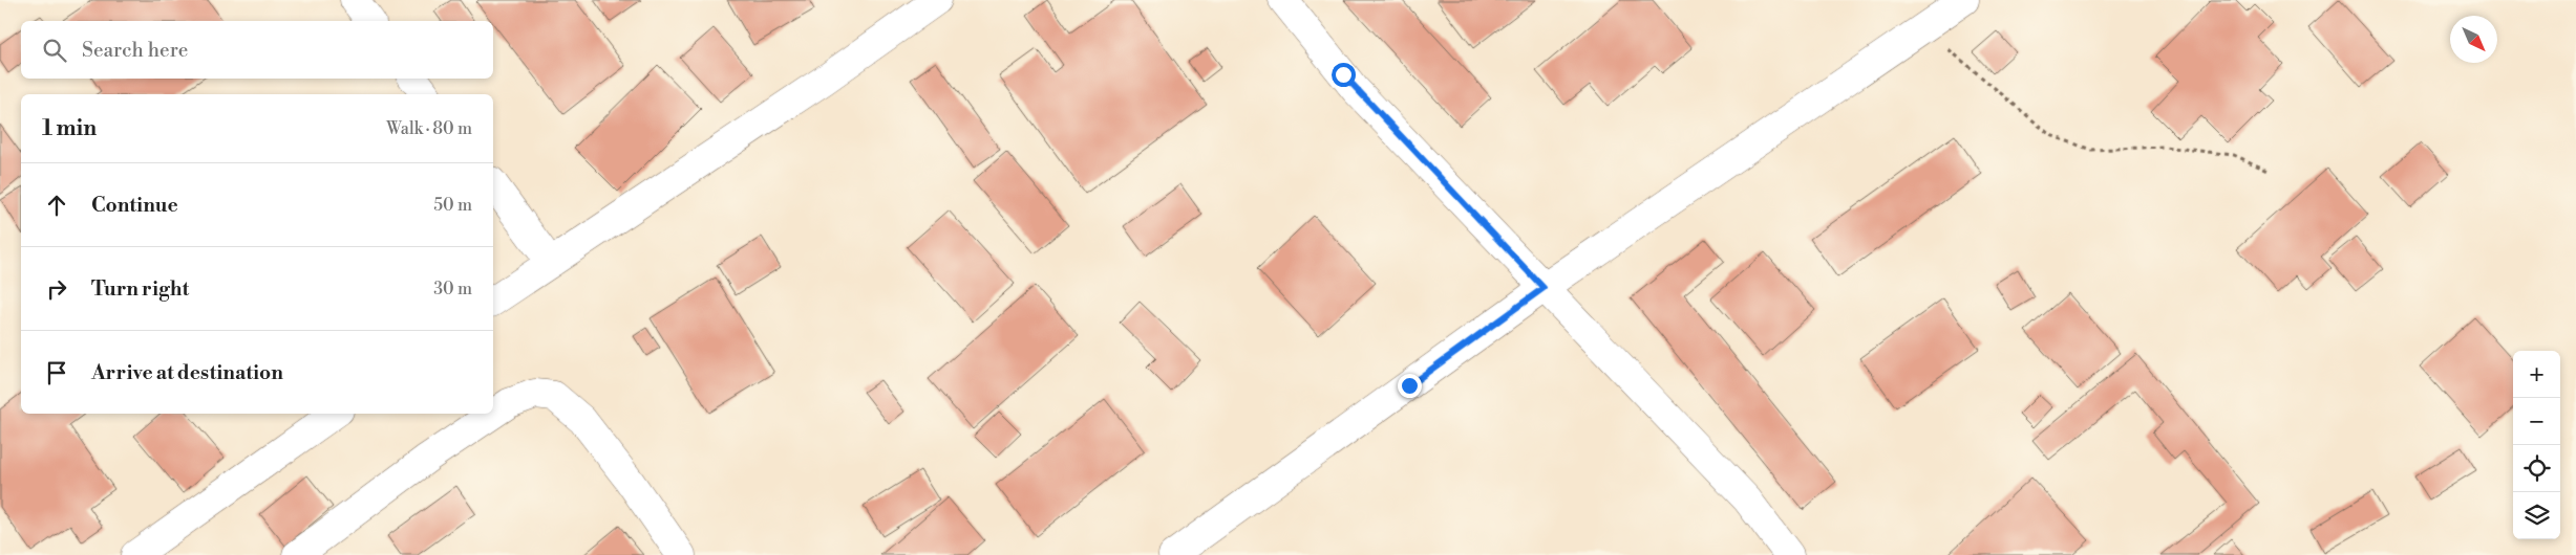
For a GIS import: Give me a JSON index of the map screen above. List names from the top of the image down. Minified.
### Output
{"north":"bottom right","page":{"search":"Search here","heading":["1 min","Walk · 80 m"],"list":[["Continue","50 m"],["Turn right","30 m"],"Arrive at destination"],"map_buttons":["+","−"]}}
